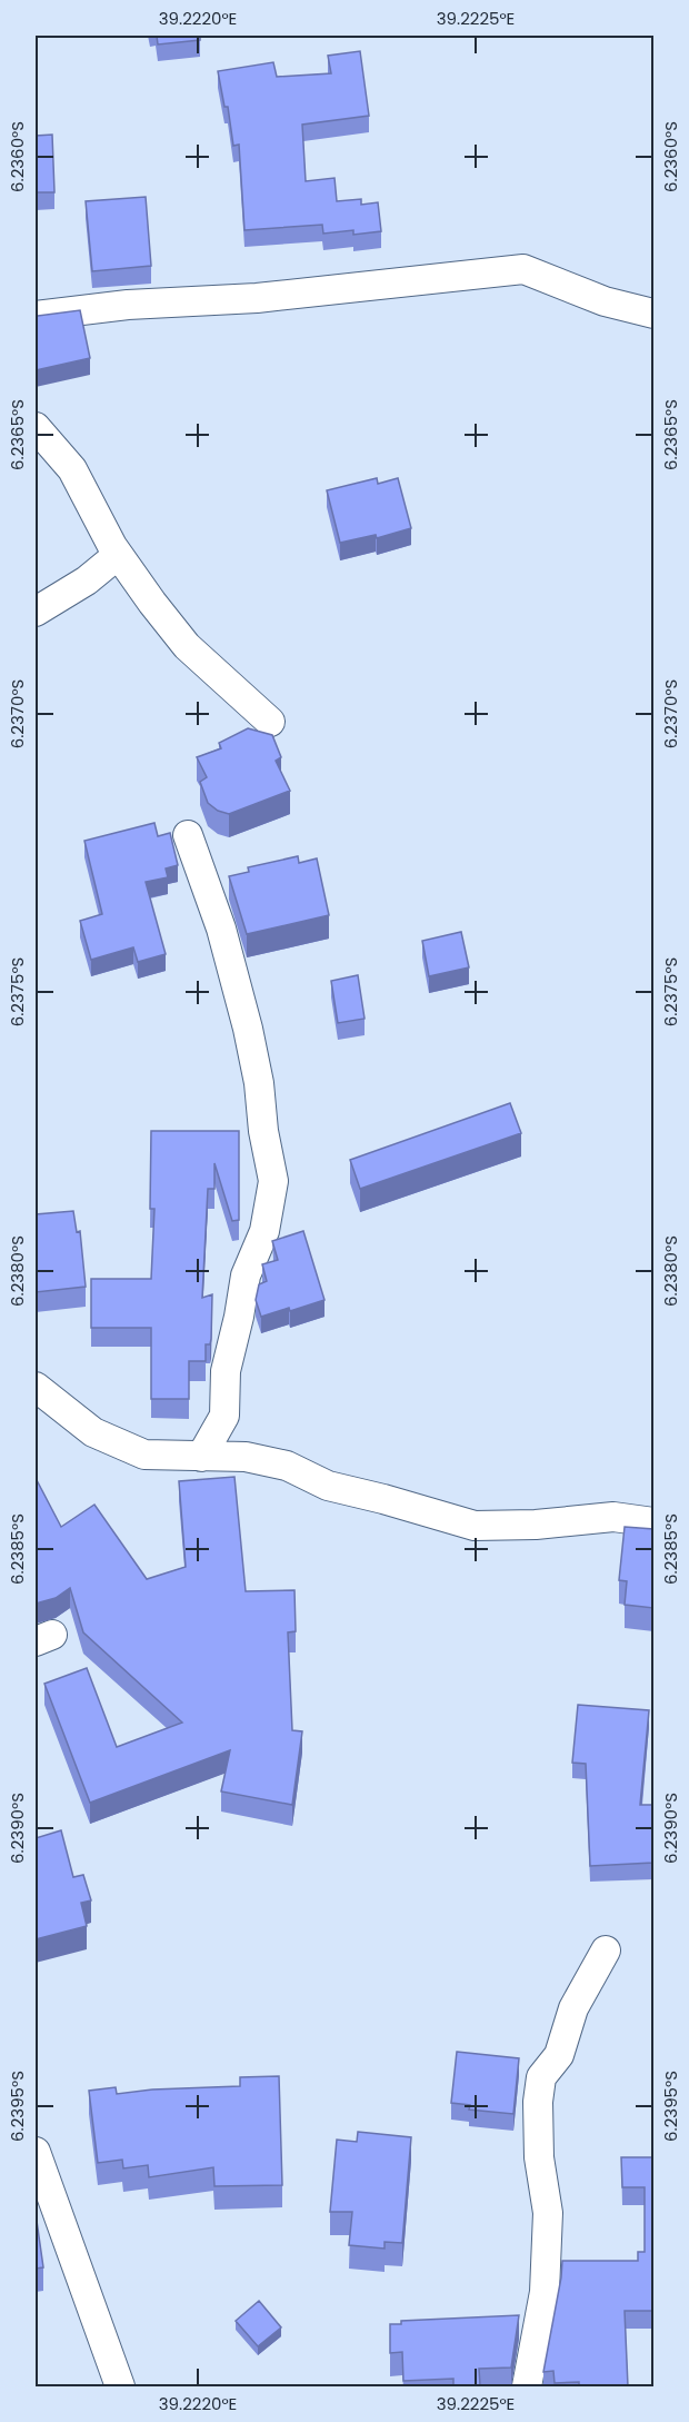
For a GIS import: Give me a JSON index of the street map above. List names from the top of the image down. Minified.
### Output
{"coordinates":["39.2220°E","39.2225°E","6.2360°S","6.2365°S","6.2370°S","6.2375°S","6.2380°S","6.2385°S","6.2390°S","6.2395°S"]}
